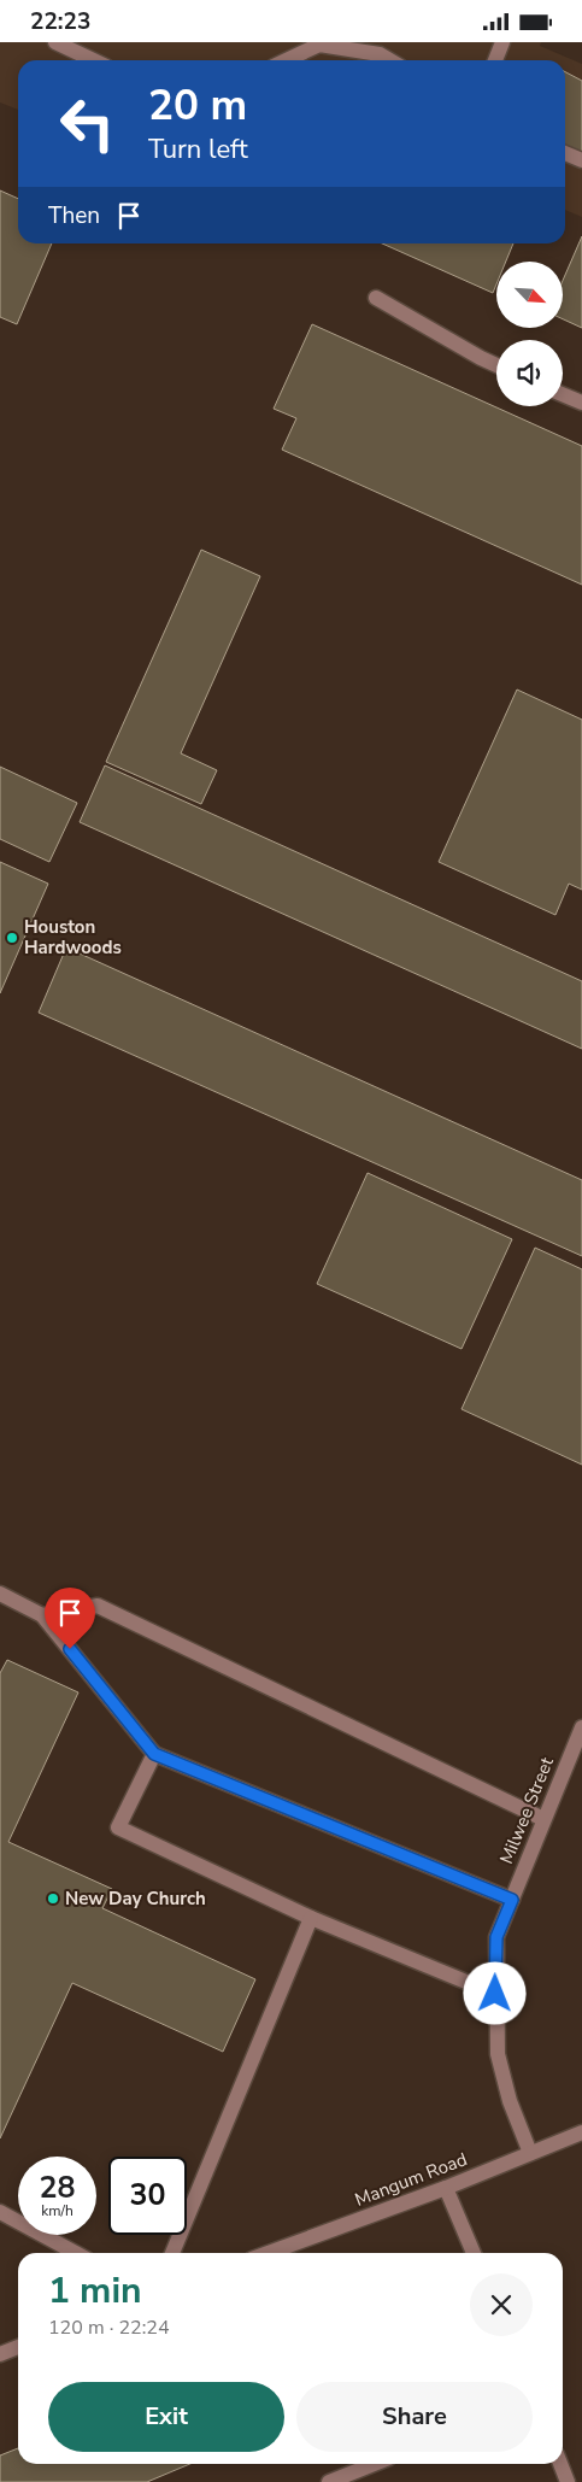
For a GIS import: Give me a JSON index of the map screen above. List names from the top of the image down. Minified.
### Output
{"streets":{"street":["Milwee Street","Mangum Road"]},"crossings":[["Milwee Street","Mangum Road"]],"places":["Houston Hardwoods","New Day Church"],"north":"bottom right","page":{"status":"22:23","turn":["20 m","Turn left"],"then":"Then","speed":"28 km/h","limit":"30","heading":["1 min","120 m · 22:24"],"buttons":["Exit","Share"]}}
